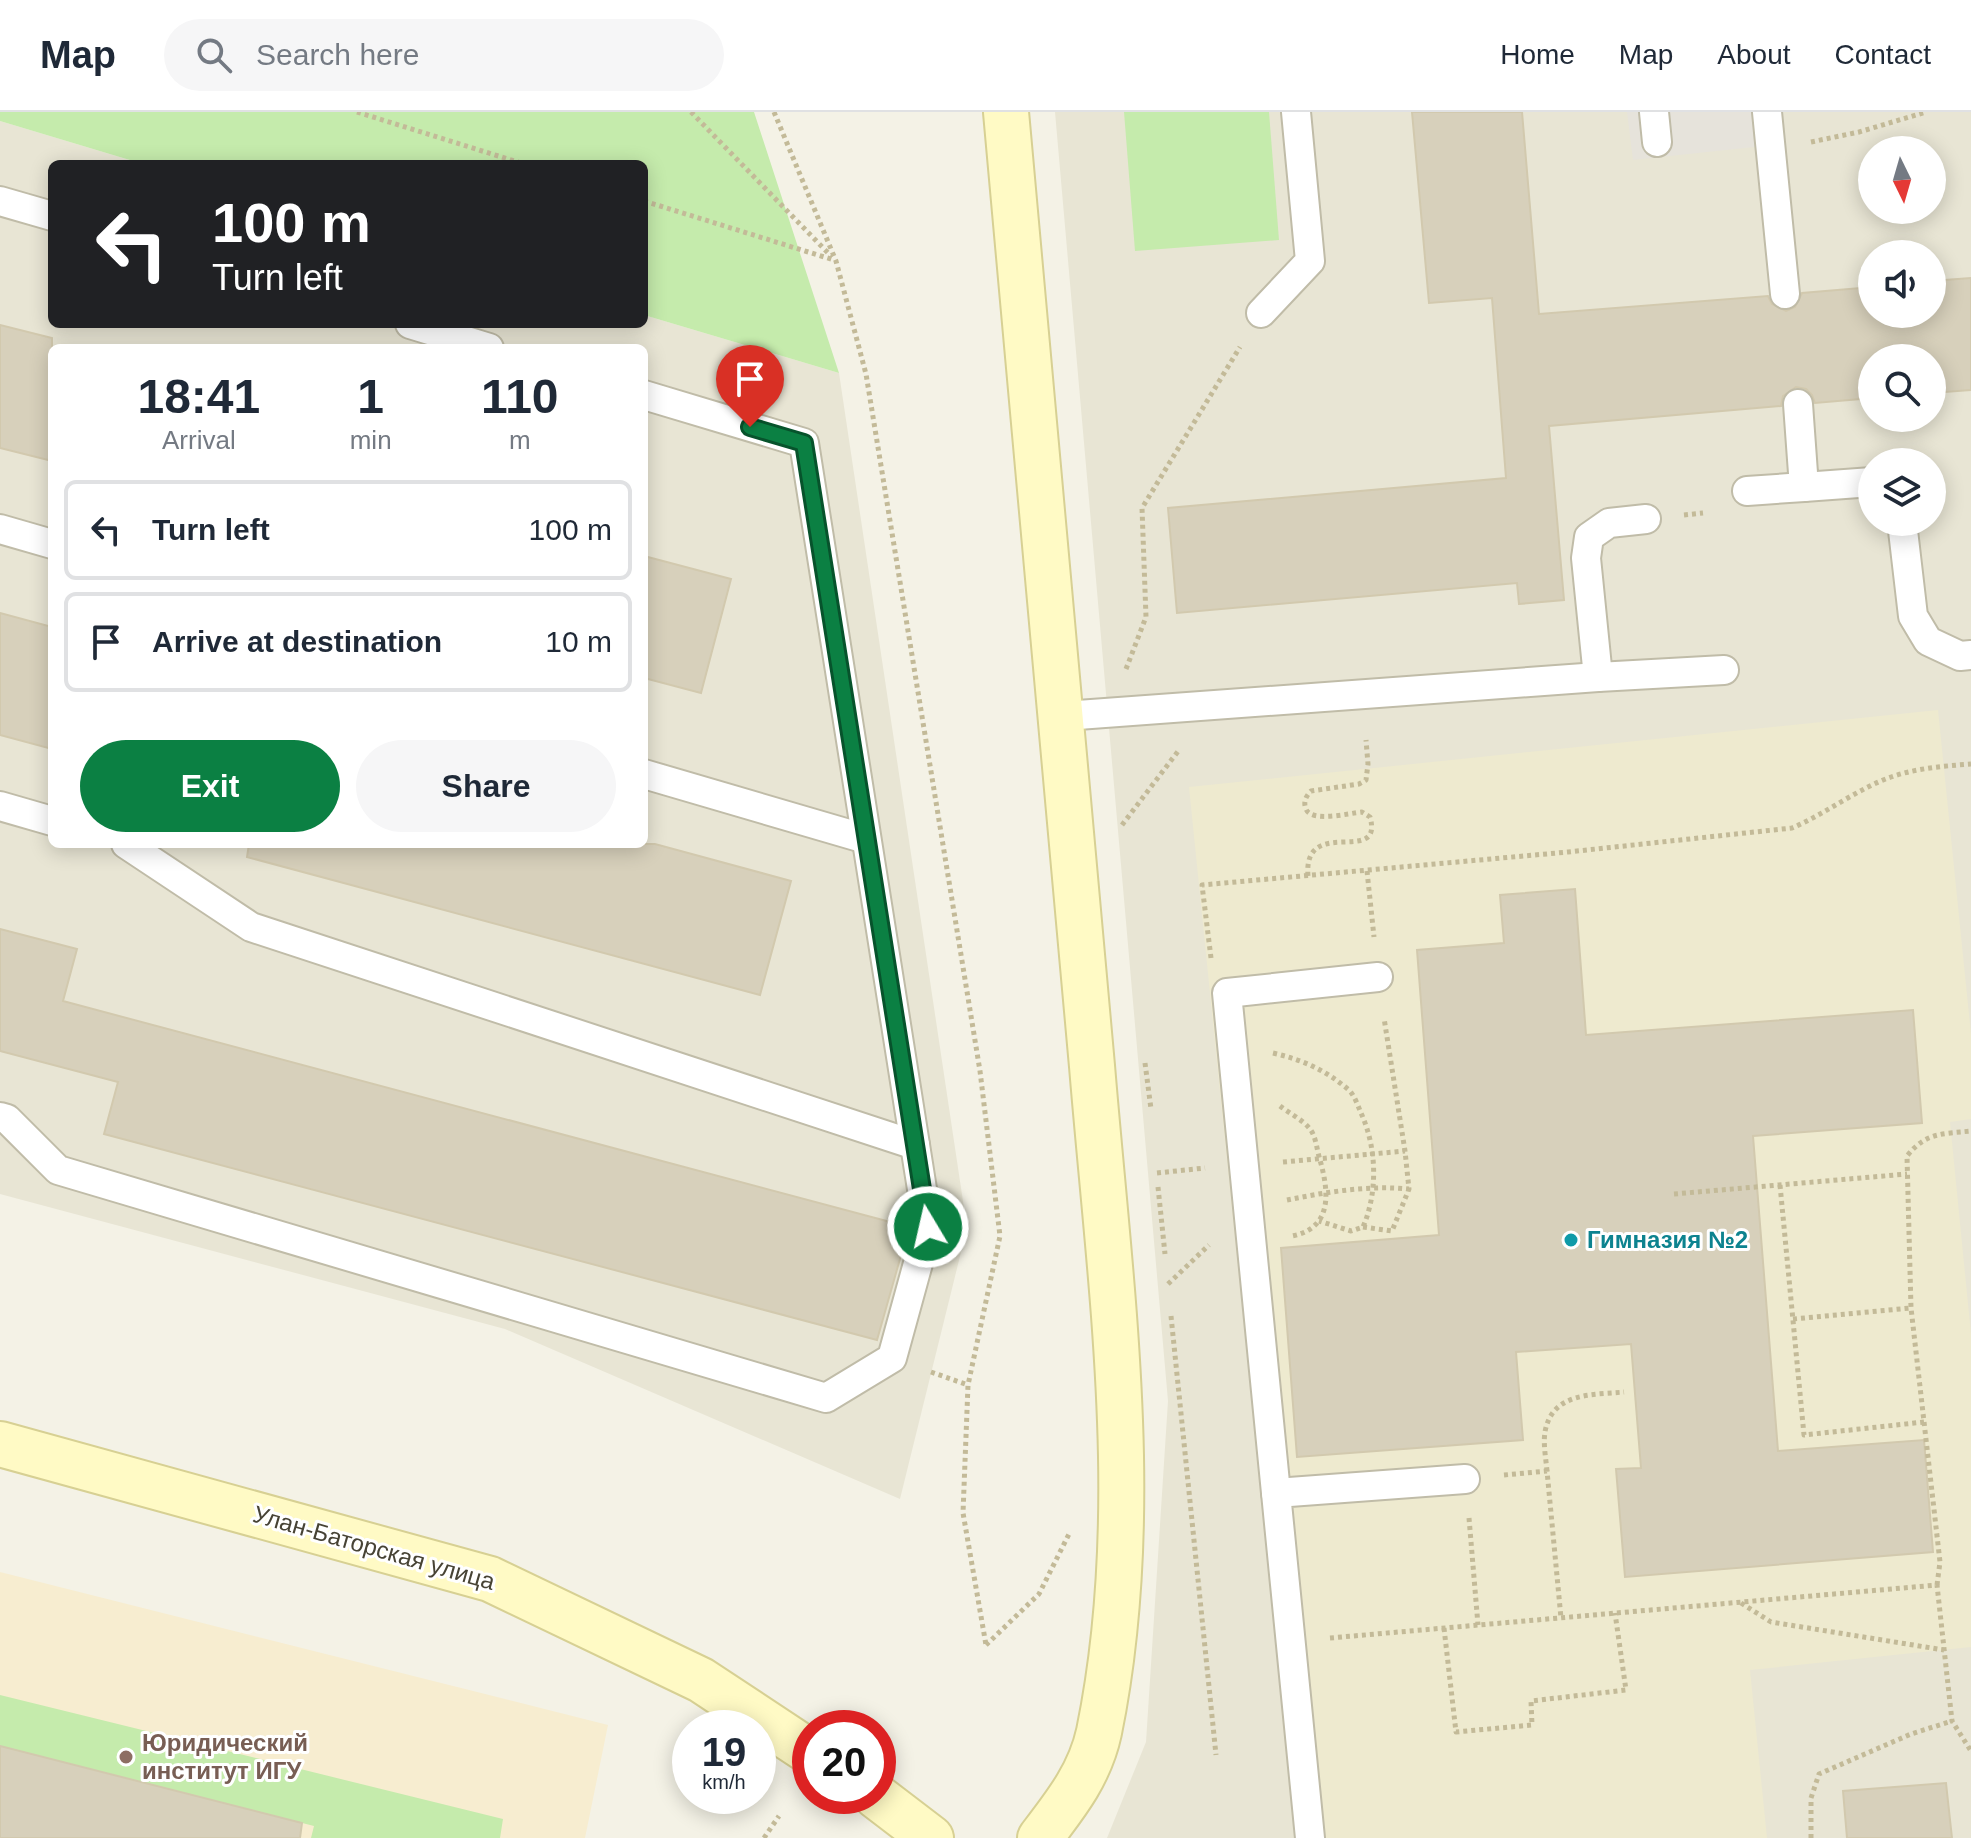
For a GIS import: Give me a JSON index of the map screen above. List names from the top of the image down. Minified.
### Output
{"streets":{"street":["Улан-Баторская улица"]},"places":["Гимназия №2","Юридический институт ИГУ"],"north":"bottom","page":{"header":"Map","search":"Search here","nav":["Home","Map","About","Contact"],"turn":["100 m","Turn left"],"eta":["18:41","Arrival","1","min","110","m"],"list":[{"name":"Turn left","value":"100 m"},{"name":"Arrive at destination","value":"10 m"}],"buttons":["Exit","Share"],"speed":"19 km/h","limit":"20"}}
